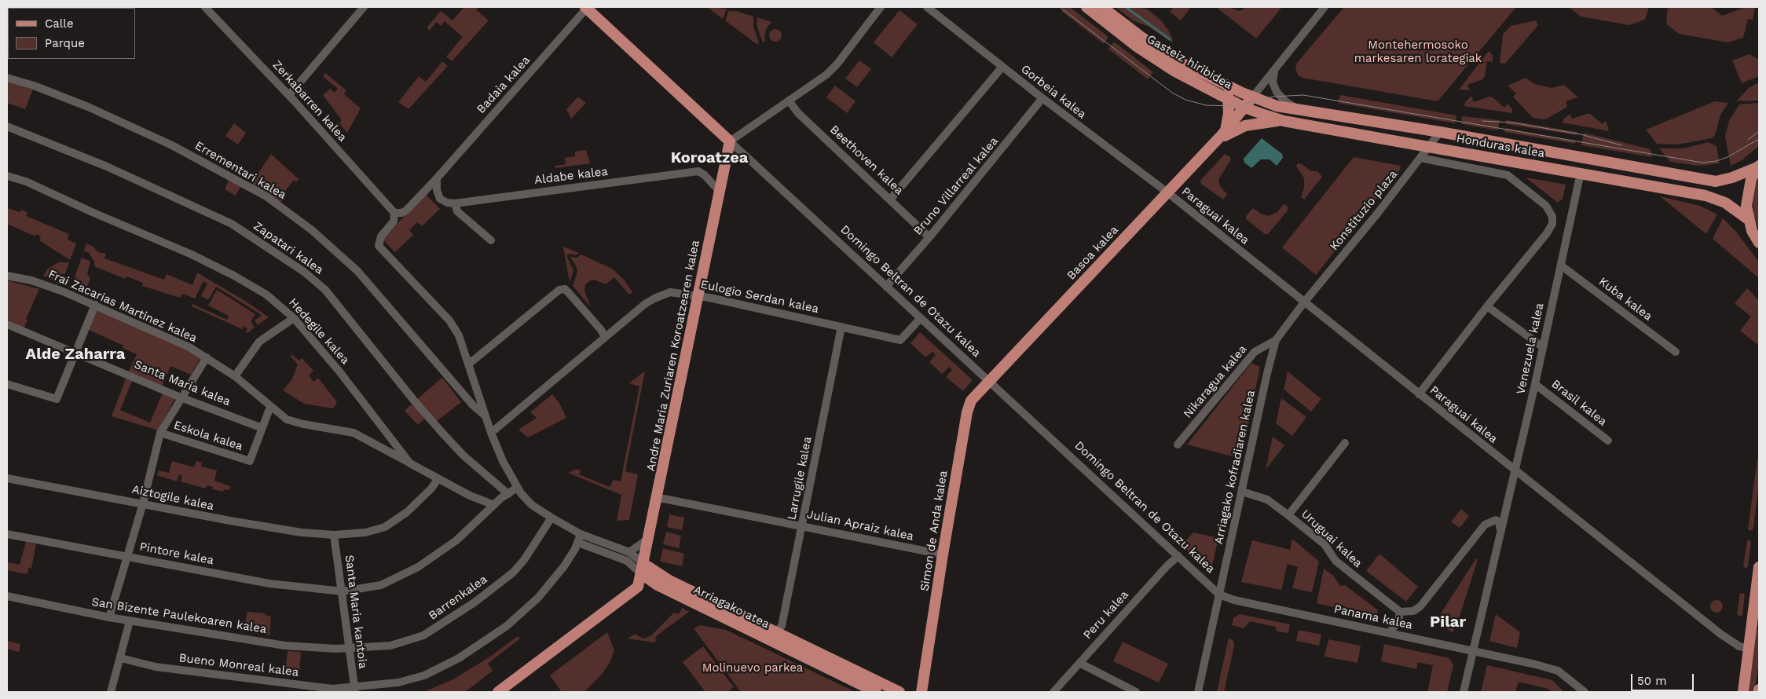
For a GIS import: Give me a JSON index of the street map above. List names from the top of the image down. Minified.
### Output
{"streets":{"main road":["Gasteiz hiribidea","Honduras kalea","Basoa kalea","Domingo Beltran de Otazu kalea","Andre Maria Zuriaren Koroatzearen kalea","Simon de Anda kalea","Arriagako atea"],"street":["Badaia kalea","Gorbeia kalea","Zerkabarren kalea","Beethoven kalea","Errementari kalea","Aldabe kalea","Bruno Villarreal kalea","Konstituzio plaza","Paraguai kalea","Zapatari kalea","Eulogio Serdan kalea","Kuba kalea","Frai Zacarias Martinez kalea","Hedegile kalea","Venezuela kalea","Nikaragua kalea","Santa Maria kalea","Brasil kalea","Eskola kalea","Arriagako kofradiaren kalea","Larrugile kalea","Aiztogile kalea","Julian Apraiz kalea","Uruguai kalea","Pintore kalea","Barrenkalea","Santa Maria kantoia","Peru kalea","San Bizente Paulekoaren kalea","Panama kalea","Bueno Monreal kalea"]},"crossings":[["Gasteiz hiribidea","Honduras kalea"],["Gasteiz hiribidea","Basoa kalea"],["Badaia kalea","Zerkabarren kalea"],["Badaia kalea","Domingo Beltran de Otazu kalea"],["Badaia kalea","Arriagako atea"],["Gorbeia kalea","Bruno Villarreal kalea"],["Gorbeia kalea","Paraguai kalea"],["Gorbeia kalea","Basoa kalea"],["Zerkabarren kalea","Arriagako atea"],["Honduras kalea","Konstituzio plaza"],["Honduras kalea","Basoa kalea"],["Honduras kalea","Venezuela kalea"],["Beethoven kalea","Bruno Villarreal kalea"],["Errementari kalea","Arriagako atea"],["Aldabe kalea","Andre Maria Zuriaren Koroatzearen kalea"],["Bruno Villarreal kalea","Domingo Beltran de Otazu kalea"],["Konstituzio plaza","Paraguai kalea"],["Konstituzio plaza","Arriagako kofradiaren kalea"],["Paraguai kalea","Basoa kalea"],["Paraguai kalea","Venezuela kalea"],["Paraguai kalea","Arriagako kofradiaren kalea"],["Zapatari kalea","Pintore kalea"],["Basoa kalea","Domingo Beltran de Otazu kalea"],["Basoa kalea","Simon de Anda kalea"],["Domingo Beltran de Otazu kalea","Eulogio Serdan kalea"],["Domingo Beltran de Otazu kalea","Andre Maria Zuriaren Koroatzearen kalea"],["Domingo Beltran de Otazu kalea","Arriagako kofradiaren kalea"],["Domingo Beltran de Otazu kalea","Simon de Anda kalea"],["Domingo Beltran de Otazu kalea","Peru kalea"],["Domingo Beltran de Otazu kalea","Panama kalea"],["Eulogio Serdan kalea","Andre Maria Zuriaren Koroatzearen kalea"],["Eulogio Serdan kalea","Larrugile kalea"],["Eulogio Serdan kalea","Arriagako atea"],["Kuba kalea","Venezuela kalea"],["Frai Zacarias Martinez kalea","Hedegile kalea"],["Hedegile kalea","Aiztogile kalea"],["Hedegile kalea","Pintore kalea"],["Venezuela kalea","Brasil kalea"],["Venezuela kalea","Panama kalea"],["Andre Maria Zuriaren Koroatzearen kalea","Julian Apraiz kalea"],["Andre Maria Zuriaren Koroatzearen kalea","Arriagako atea"],["Nikaragua kalea","Arriagako kofradiaren kalea"],["Santa Maria kalea","Eskola kalea"],["Arriagako kofradiaren kalea","Uruguai kalea"],["Arriagako kofradiaren kalea","Panama kalea"],["Larrugile kalea","Julian Apraiz kalea"],["Larrugile kalea","Arriagako atea"],["Aiztogile kalea","Santa Maria kantoia"],["Julian Apraiz kalea","Simon de Anda kalea"],["Pintore kalea","Arriagako atea"],["Pintore kalea","Santa Maria kantoia"],["Barrenkalea","Arriagako atea"],["Barrenkalea","Santa Maria kantoia"],["Barrenkalea","San Bizente Paulekoaren kalea"],["Arriagako atea","Bueno Monreal kalea"],["Santa Maria kantoia","San Bizente Paulekoaren kalea"],["Santa Maria kantoia","Bueno Monreal kalea"]],"districts":["Koroatzea","Alde Zaharra","Pilar"],"parks":["Montehermosoko markesaren lorategiak","Molinuevo parkea"],"legend":["Calle","Parque"],"scale_bar":"50 m"}
